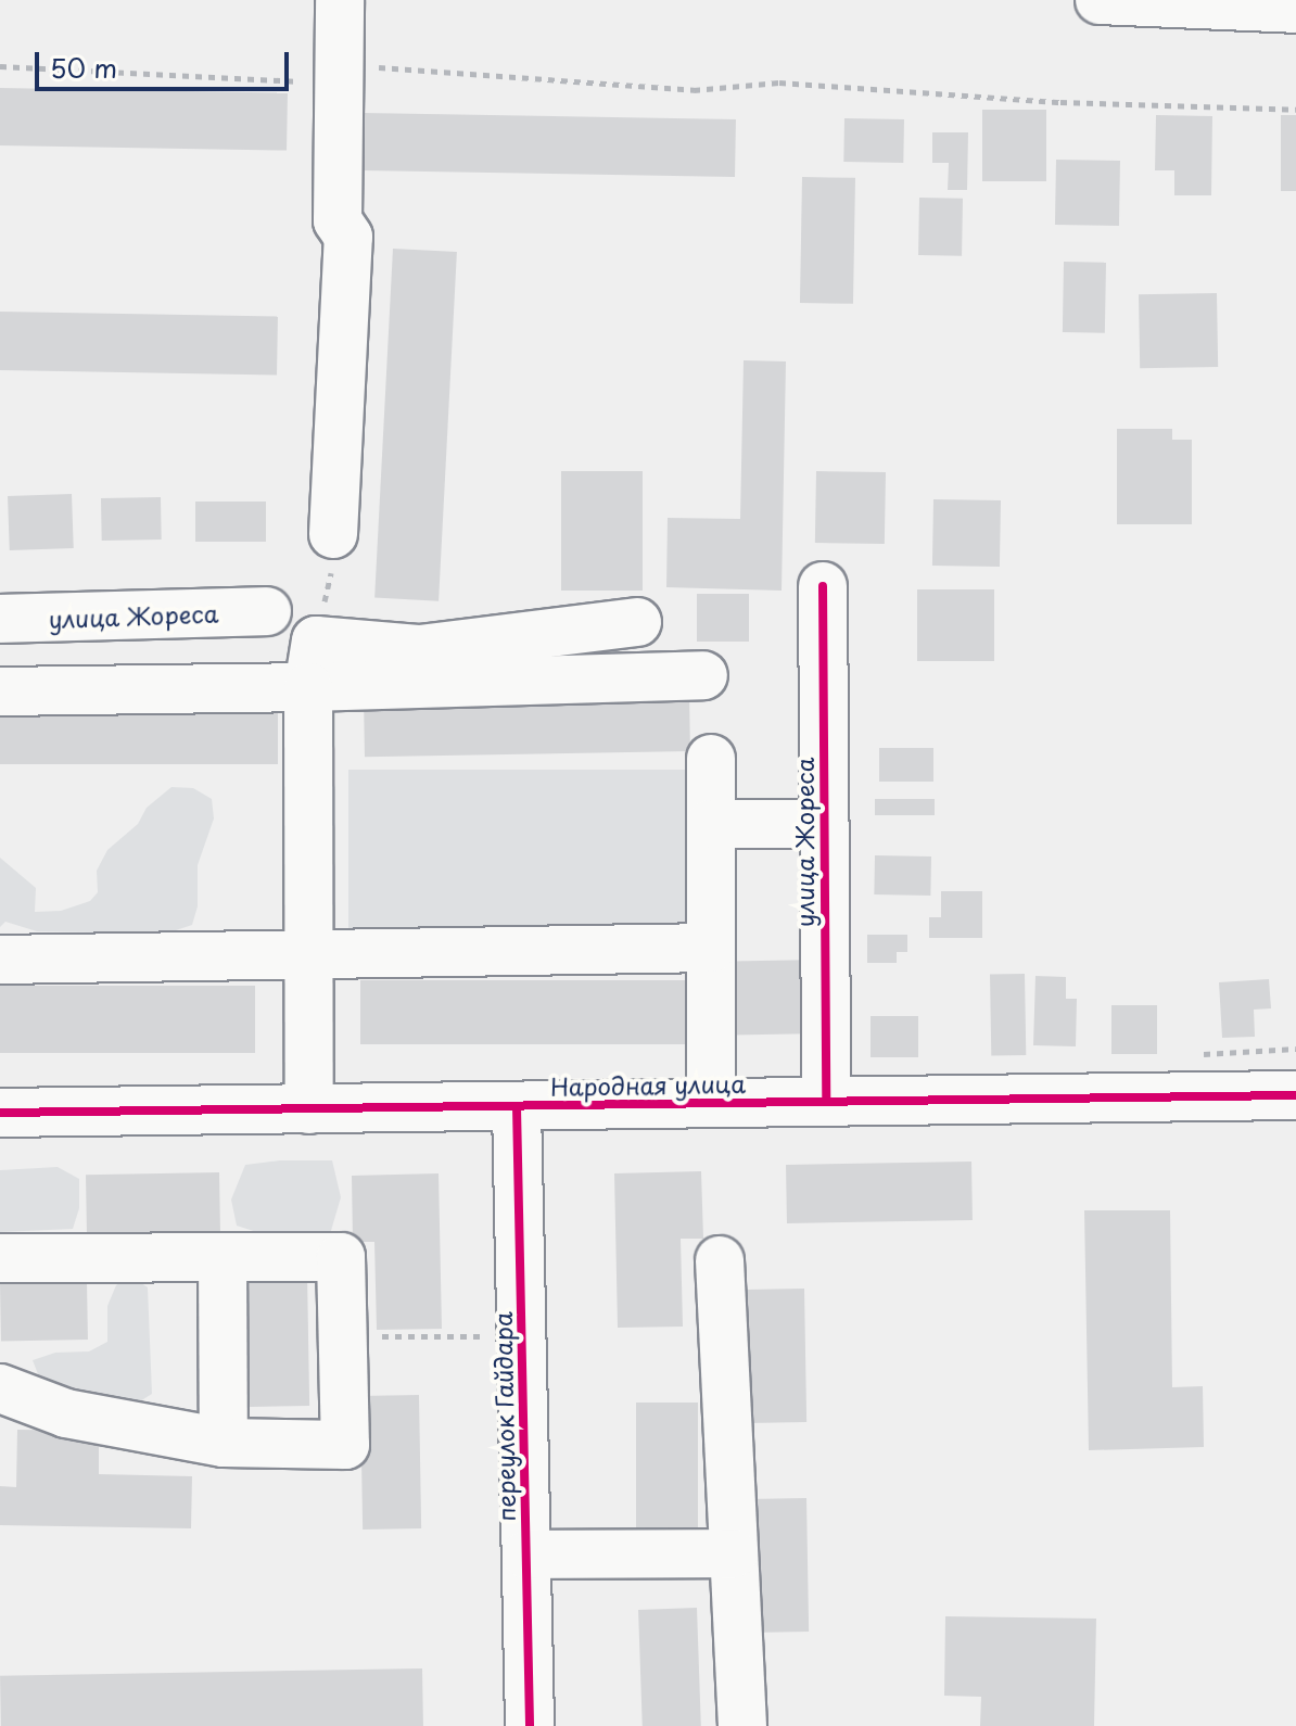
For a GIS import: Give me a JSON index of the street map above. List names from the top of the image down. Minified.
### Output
{"streets":{"street":["улица Жореса","Народная улица","переулок Гайдара"]},"crossings":[["улица Жореса","Народная улица"],["Народная улица","переулок Гайдара"]],"scale_bar":"50 m"}
